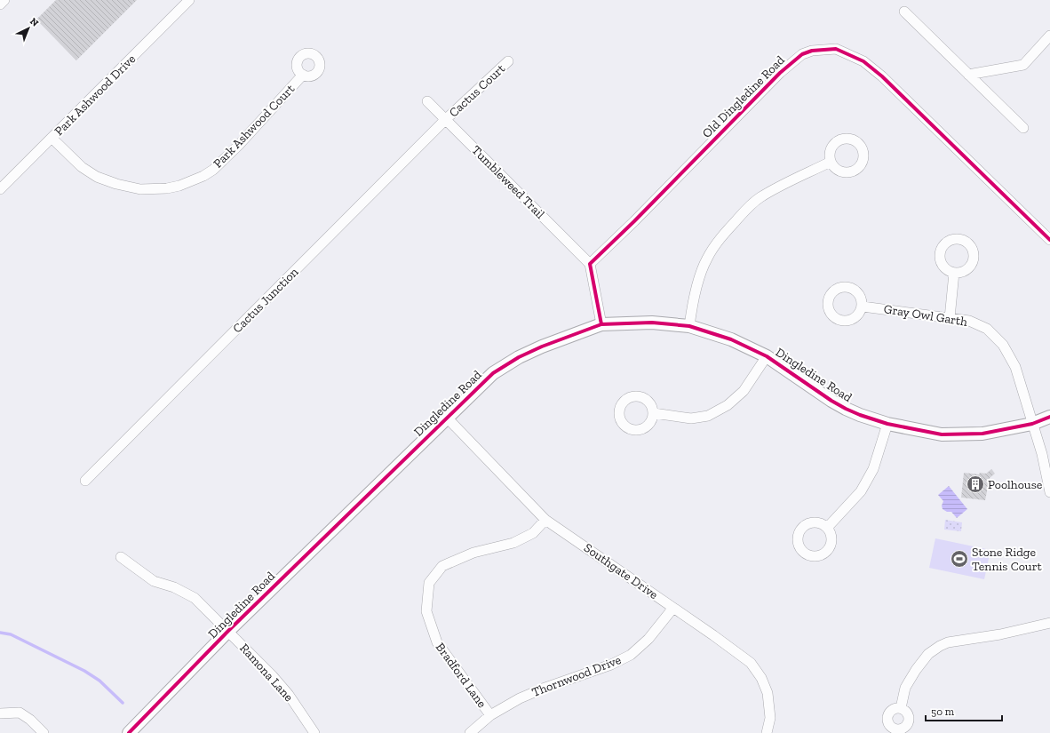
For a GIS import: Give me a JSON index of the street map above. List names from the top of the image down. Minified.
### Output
{"streets":{"street":["Cactus Court","Park Ashwood Drive","Old Dingledine Road","Park Ashwood Court","Tumbleweed Trail","Cactus Junction","Gray Owl Garth","Dingledine Road","Southgate Drive","Ramona Lane","Bradford Lane","Thornwood Drive"]},"crossings":[["Cactus Court","Tumbleweed Trail"],["Cactus Court","Cactus Junction"],["Park Ashwood Drive","Park Ashwood Court"],["Old Dingledine Road","Tumbleweed Trail"],["Tumbleweed Trail","Cactus Junction"],["Gray Owl Garth","Dingledine Road"],["Dingledine Road","Southgate Drive"],["Dingledine Road","Ramona Lane"],["Southgate Drive","Bradford Lane"],["Southgate Drive","Thornwood Drive"],["Bradford Lane","Thornwood Drive"]],"places":{"building":["Poolhouse"],"sports":["Stone Ridge Tennis Court"]},"scale_bar":"50 m","north":"top right"}
